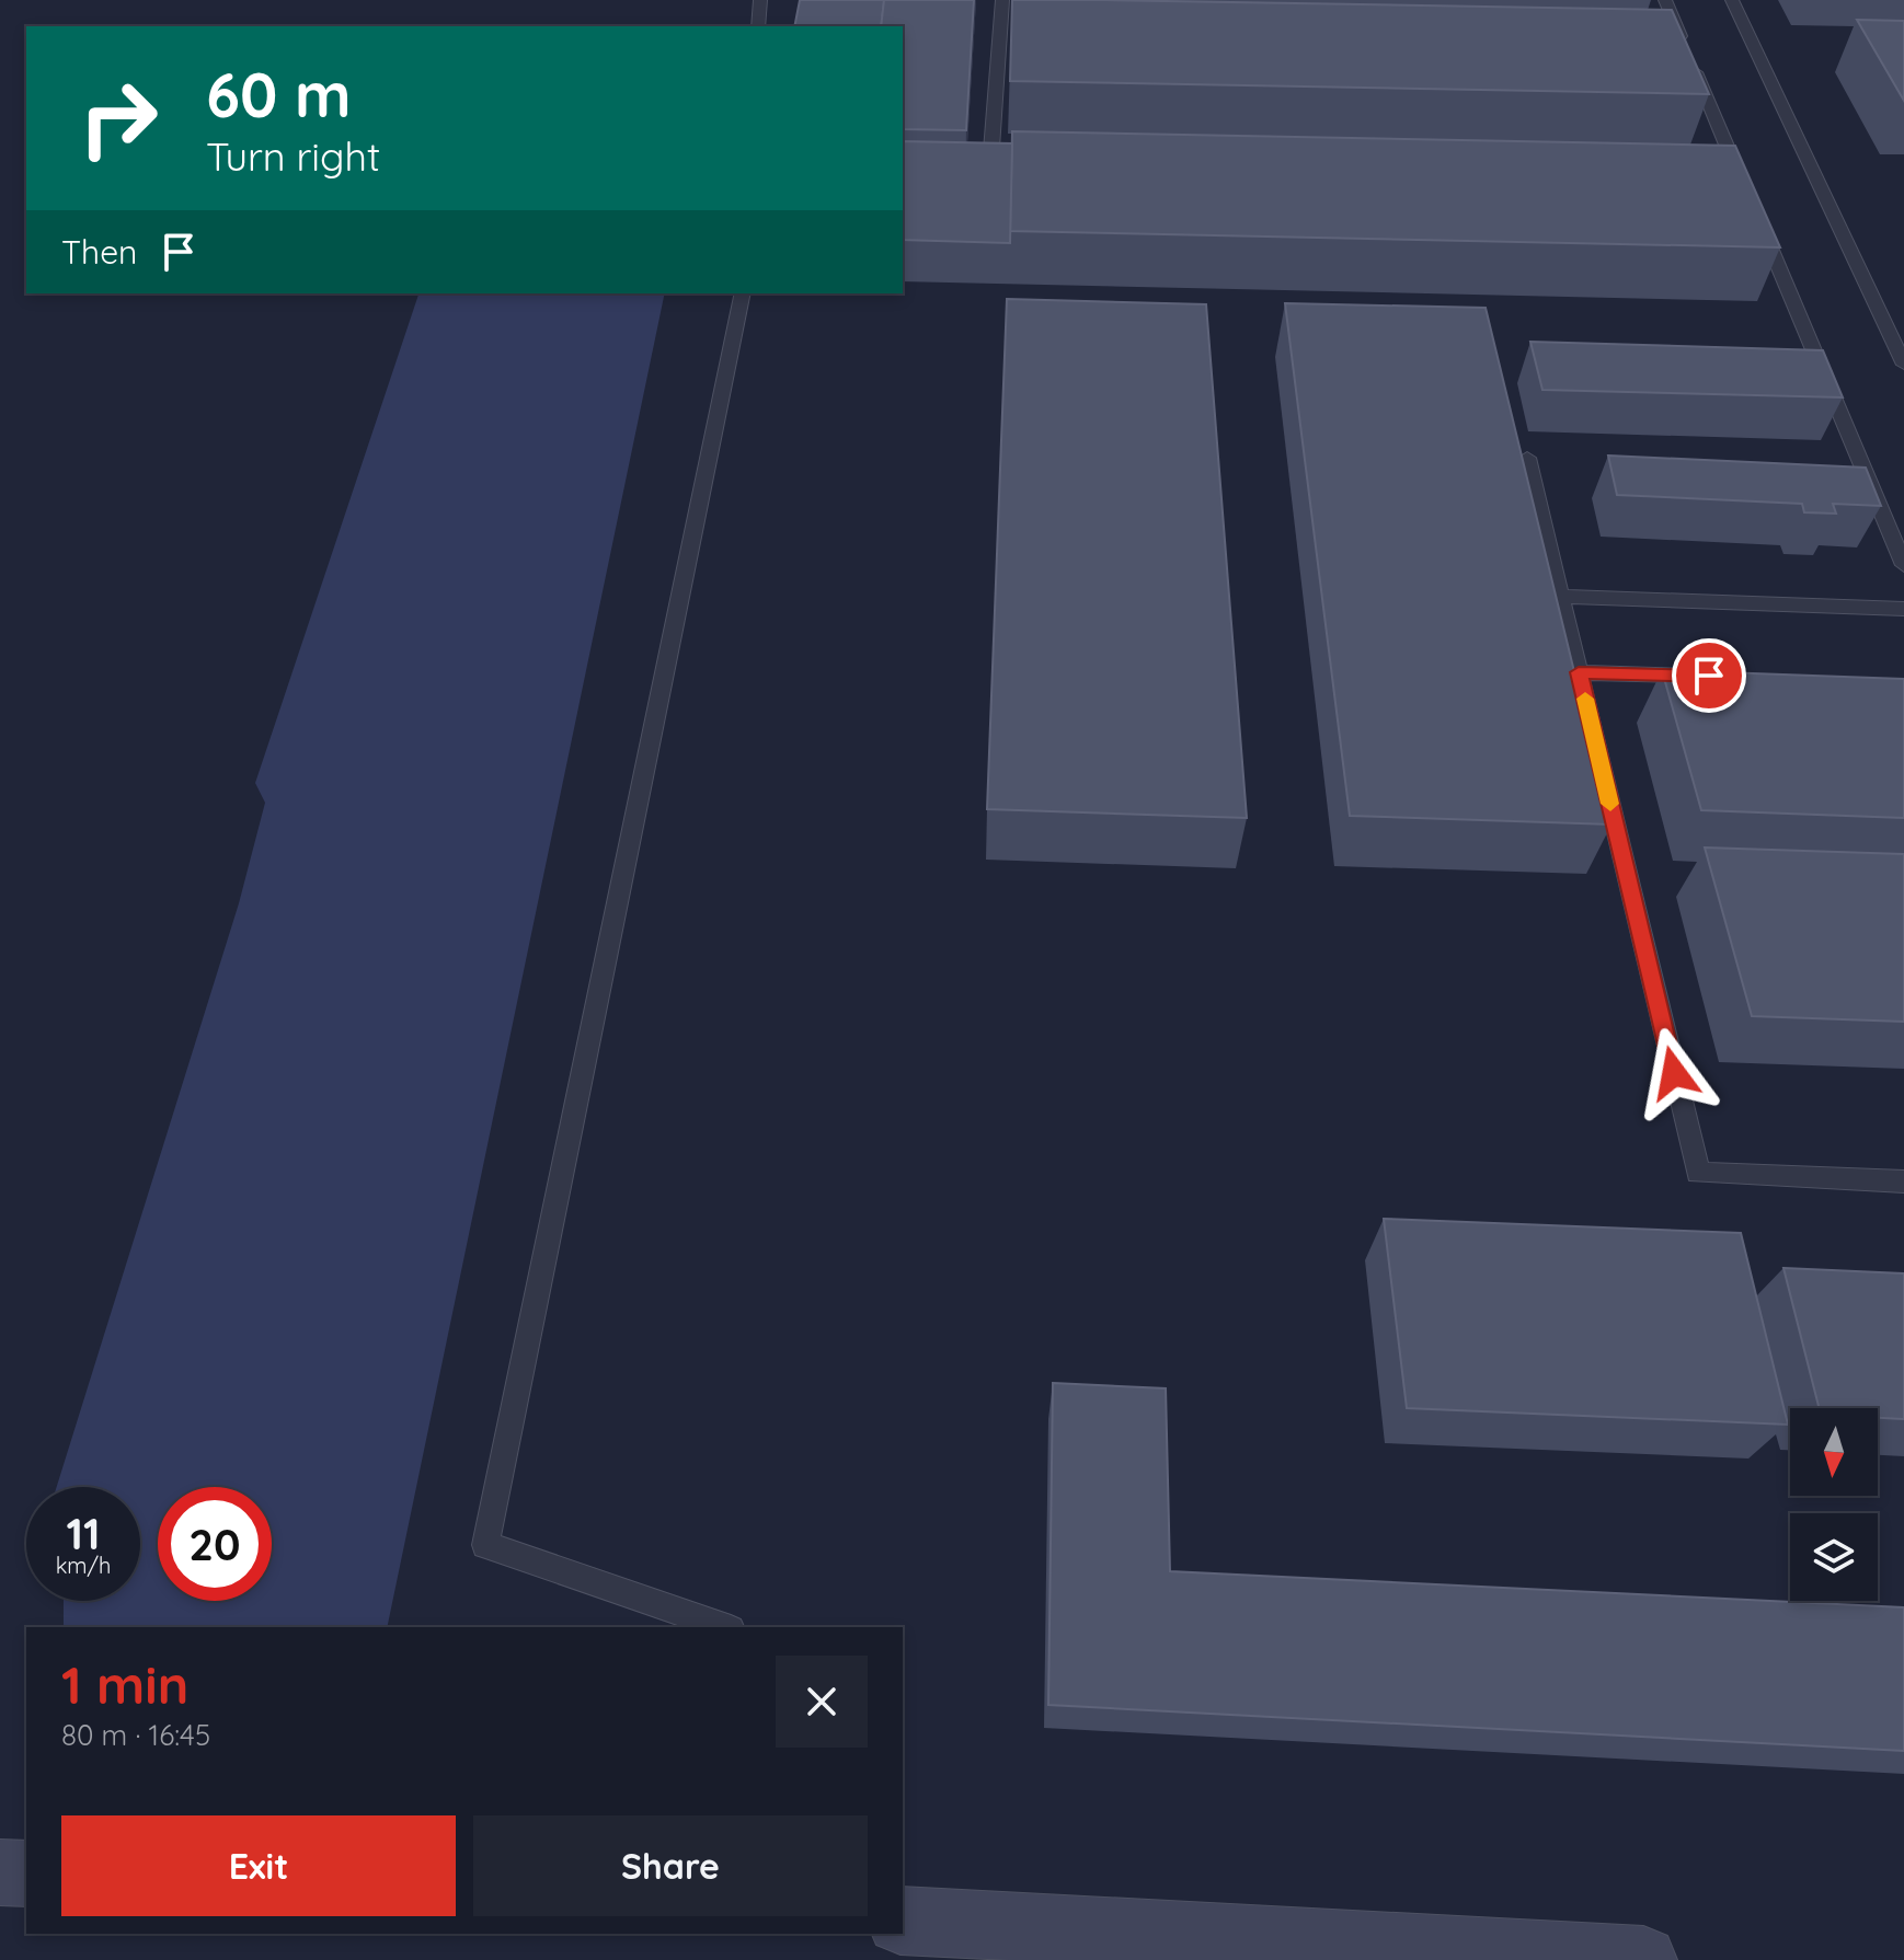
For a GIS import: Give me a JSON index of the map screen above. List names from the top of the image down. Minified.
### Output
{"north":"bottom","page":{"turn":["60 m","Turn right"],"then":"Then","speed":"11 km/h","limit":"20","heading":["1 min","80 m · 16:45"],"buttons":["Exit","Share"]}}
